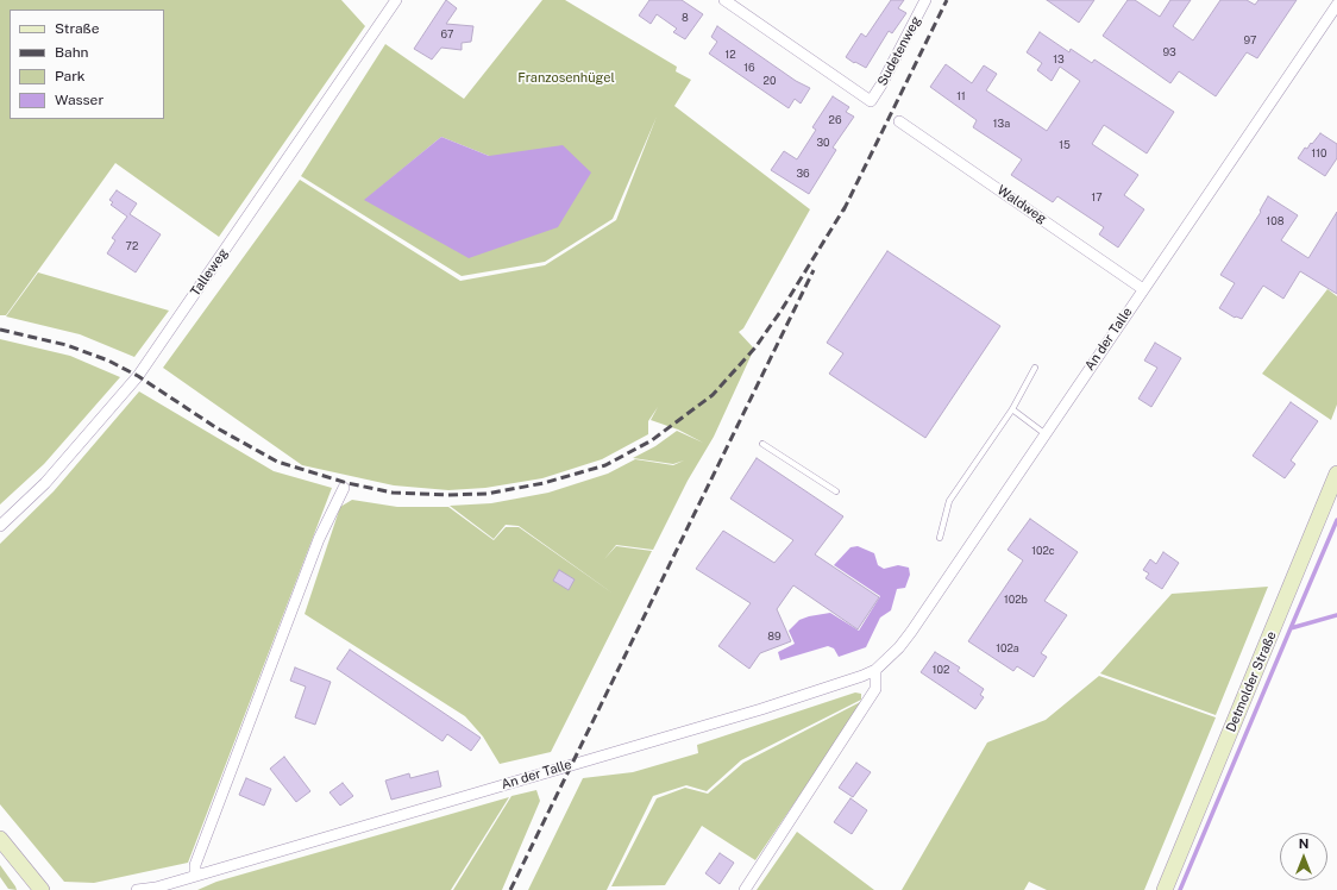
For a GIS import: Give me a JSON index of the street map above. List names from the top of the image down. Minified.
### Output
{"streets":{"street":["Sudetenweg","Waldweg","Talleweg","An der Talle","Detmolder Straße"]},"crossings":[["Waldweg","An der Talle"]],"parks":["Franzosenhügel"],"house_numbers":["8","67","97","93","12","13","16","20","11","26","13a","30","15","110","36","17","108","72","102c","102b","89","102a","102"],"legend":["Straße","Bahn","Park","Wasser"],"north":"top"}
